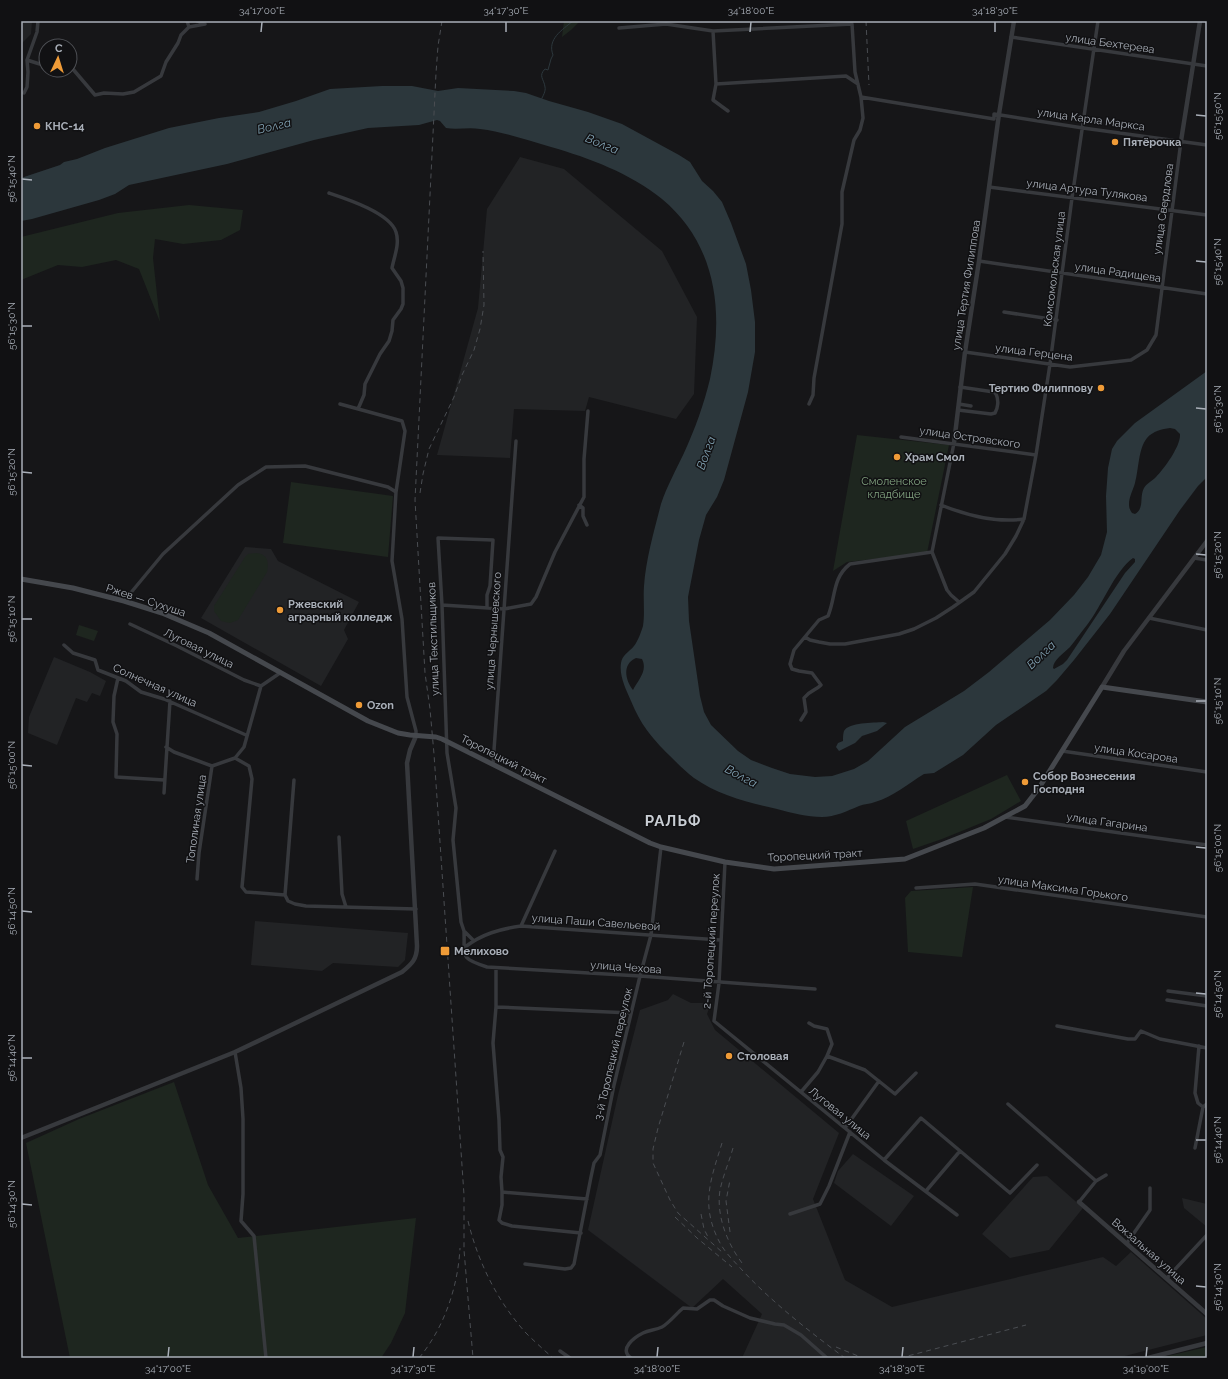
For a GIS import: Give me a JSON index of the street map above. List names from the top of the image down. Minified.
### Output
{"streets":{"main road":["Ржев — Сухуша","Торопецкий тракт"],"street":["улица Бехтерева","улица Карла Маркса","улица Артура Тулякова","улица Свердлова","Комсомольская улица","улица Радищева","улица Тертия Филиппова","улица Герцена","улица Островского","улица Чернышевского","улица Текстильщиков","Луговая улица","Солнечная улица","улица Косарова","Тополиная улица","улица Гагарина","улица Максима Горького","улица Паши Савельевой","2-й Торопецкий переулок","улица Чехова","3-й Торопецкий переулок","Вокзальная улица"]},"crossings":[["улица Бехтерева","улица Свердлова"],["улица Бехтерева","Комсомольская улица"],["улица Бехтерева","улица Тертия Филиппова"],["улица Карла Маркса","улица Свердлова"],["улица Карла Маркса","Комсомольская улица"],["улица Карла Маркса","улица Тертия Филиппова"],["улица Артура Тулякова","улица Свердлова"],["улица Артура Тулякова","Комсомольская улица"],["улица Артура Тулякова","улица Тертия Филиппова"],["улица Свердлова","улица Радищева"],["улица Свердлова","улица Герцена"],["Комсомольская улица","улица Радищева"],["Комсомольская улица","улица Герцена"],["Комсомольская улица","улица Островского"],["улица Радищева","улица Тертия Филиппова"],["улица Тертия Филиппова","улица Герцена"],["улица Тертия Филиппова","улица Островского"],["улица Чернышевского","Торопецкий тракт"],["улица Текстильщиков","Торопецкий тракт"],["Луговая улица","2-й Торопецкий переулок"],["улица Косарова","Торопецкий тракт"],["Торопецкий тракт","улица Гагарина"],["Торопецкий тракт","2-й Торопецкий переулок"],["Торопецкий тракт","3-й Торопецкий переулок"],["улица Паши Савельевой","2-й Торопецкий переулок"],["улица Паши Савельевой","улица Чехова"],["улица Паши Савельевой","3-й Торопецкий переулок"],["2-й Торопецкий переулок","улица Чехова"],["улица Чехова","3-й Торопецкий переулок"]],"districts":["РАЛЬФ"],"water":["Волга"],"parks":["Смоленское кладбище"],"places":{"other":["КНС-14","Пятёрочка","Тертию Филиппову","Храм Смол","Ржевский аграрный колледж","Ozon","Собор Вознесения Господня","Столовая"],"transit":["Мелихово"]},"north":"top","coordinates":["34°17'00\"E","34°17'30\"E","34°18'00\"E","34°18'30\"E","56°15'50\"N","56°15'40\"N","56°15'30\"N","56°15'20\"N","56°15'10\"N","56°15'00\"N","56°14'50\"N","56°14'40\"N","56°14'30\"N","34°19'00\"E"]}
